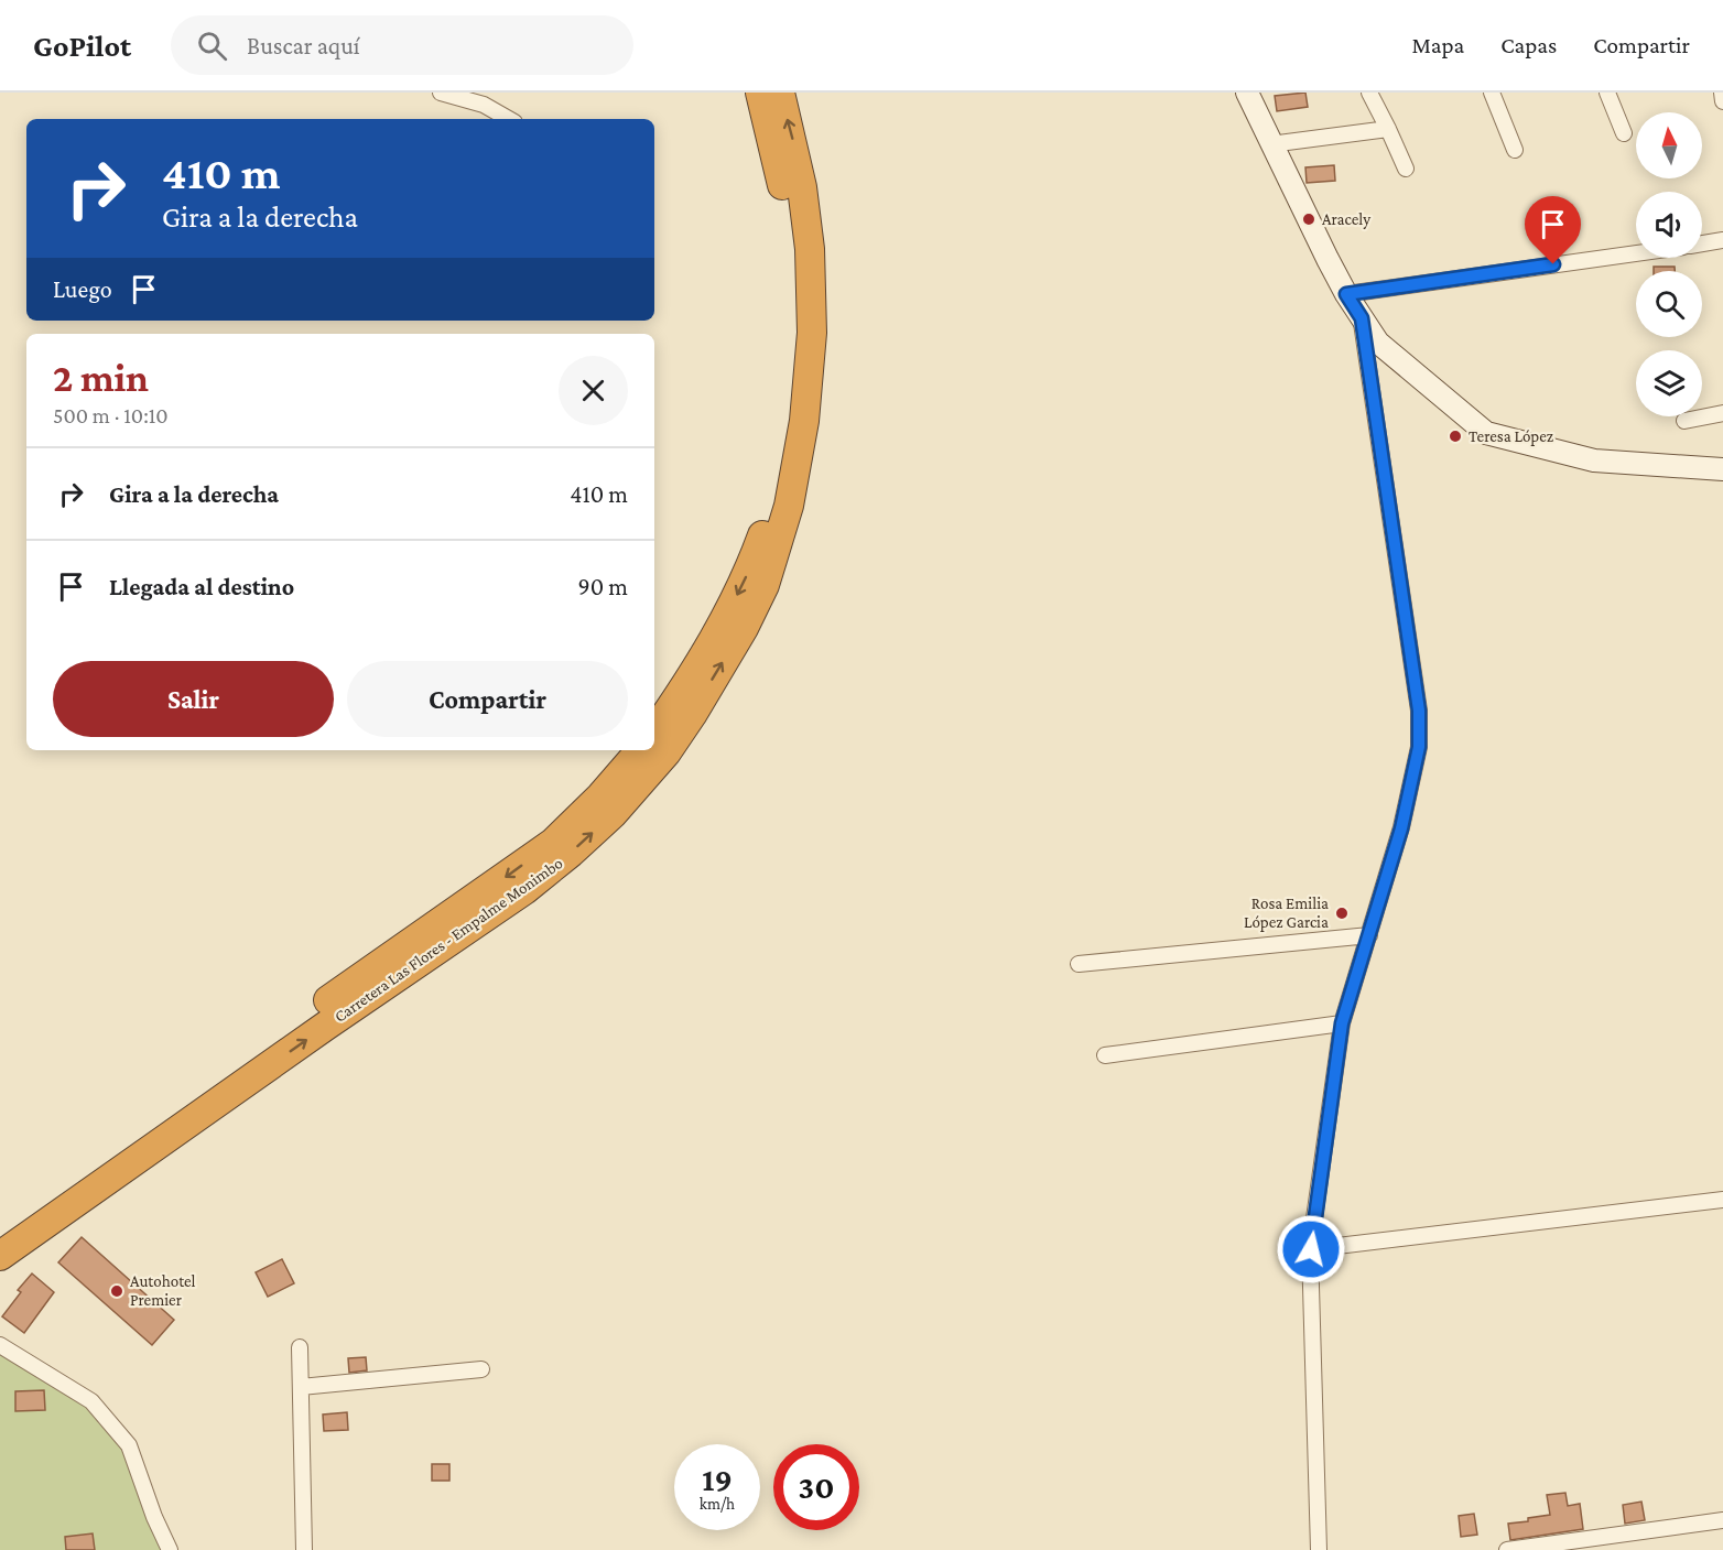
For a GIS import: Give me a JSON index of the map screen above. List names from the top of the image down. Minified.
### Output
{"streets":{"highway":["Carretera Las Flores - Empalme Monimbo"]},"places":["Aracely","Teresa López","Rosa Emilia López Garcia","Autohotel Premier"],"north":"top","page":{"header":"GoPilot","search":"Buscar aquí","nav":["Mapa","Capas","Compartir"],"turn":["410 m","Gira a la derecha"],"then":"Luego","heading":["2 min","500 m · 10:10"],"list":[{"name":"Gira a la derecha","value":"410 m"},{"name":"Llegada al destino","value":"90 m"}],"buttons":["Salir","Compartir"],"speed":"19 km/h","limit":"30"}}
